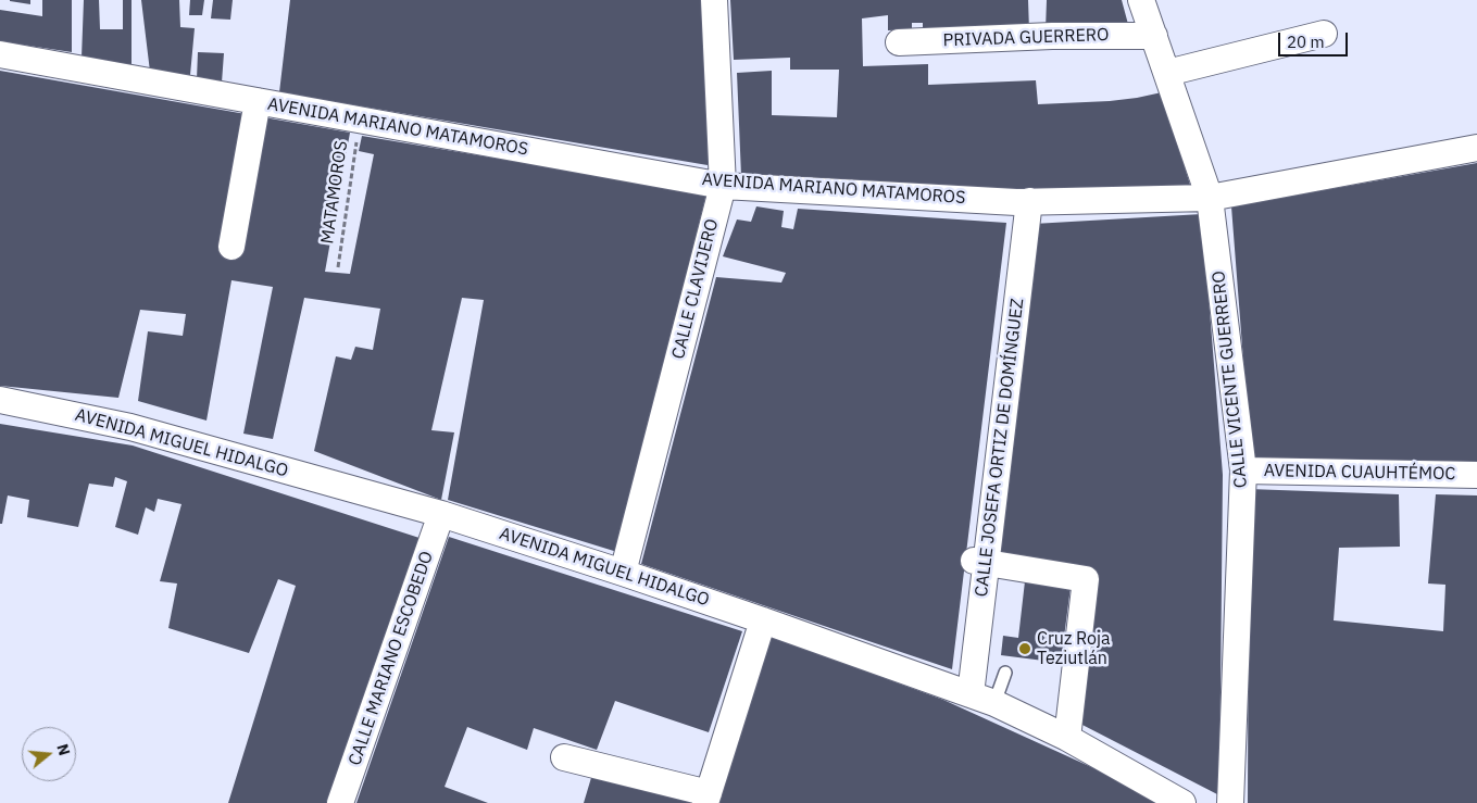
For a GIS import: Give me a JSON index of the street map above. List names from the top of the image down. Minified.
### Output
{"streets":{"street":["PRIVADA GUERRERO","AVENIDA MARIANO MATAMOROS","CALLE CLAVIJERO","CALLE VICENTE GUERRERO","AVENIDA MIGUEL HIDALGO","CALLE JOSEFA ORTIZ DE DOMÍNGUEZ","AVENIDA CUAUHTÉMOC","CALLE MARIANO ESCOBEDO"],"path":["MATAMOROS"]},"crossings":[["PRIVADA GUERRERO","CALLE VICENTE GUERRERO"],["AVENIDA MARIANO MATAMOROS","MATAMOROS"],["AVENIDA MARIANO MATAMOROS","CALLE CLAVIJERO"],["AVENIDA MARIANO MATAMOROS","CALLE VICENTE GUERRERO"],["AVENIDA MARIANO MATAMOROS","CALLE JOSEFA ORTIZ DE DOMÍNGUEZ"],["CALLE CLAVIJERO","AVENIDA MIGUEL HIDALGO"],["CALLE VICENTE GUERRERO","AVENIDA CUAUHTÉMOC"],["AVENIDA MIGUEL HIDALGO","CALLE JOSEFA ORTIZ DE DOMÍNGUEZ"],["AVENIDA MIGUEL HIDALGO","CALLE MARIANO ESCOBEDO"]],"places":["Cruz Roja Teziutlán"],"scale_bar":"20 m","north":"right"}
